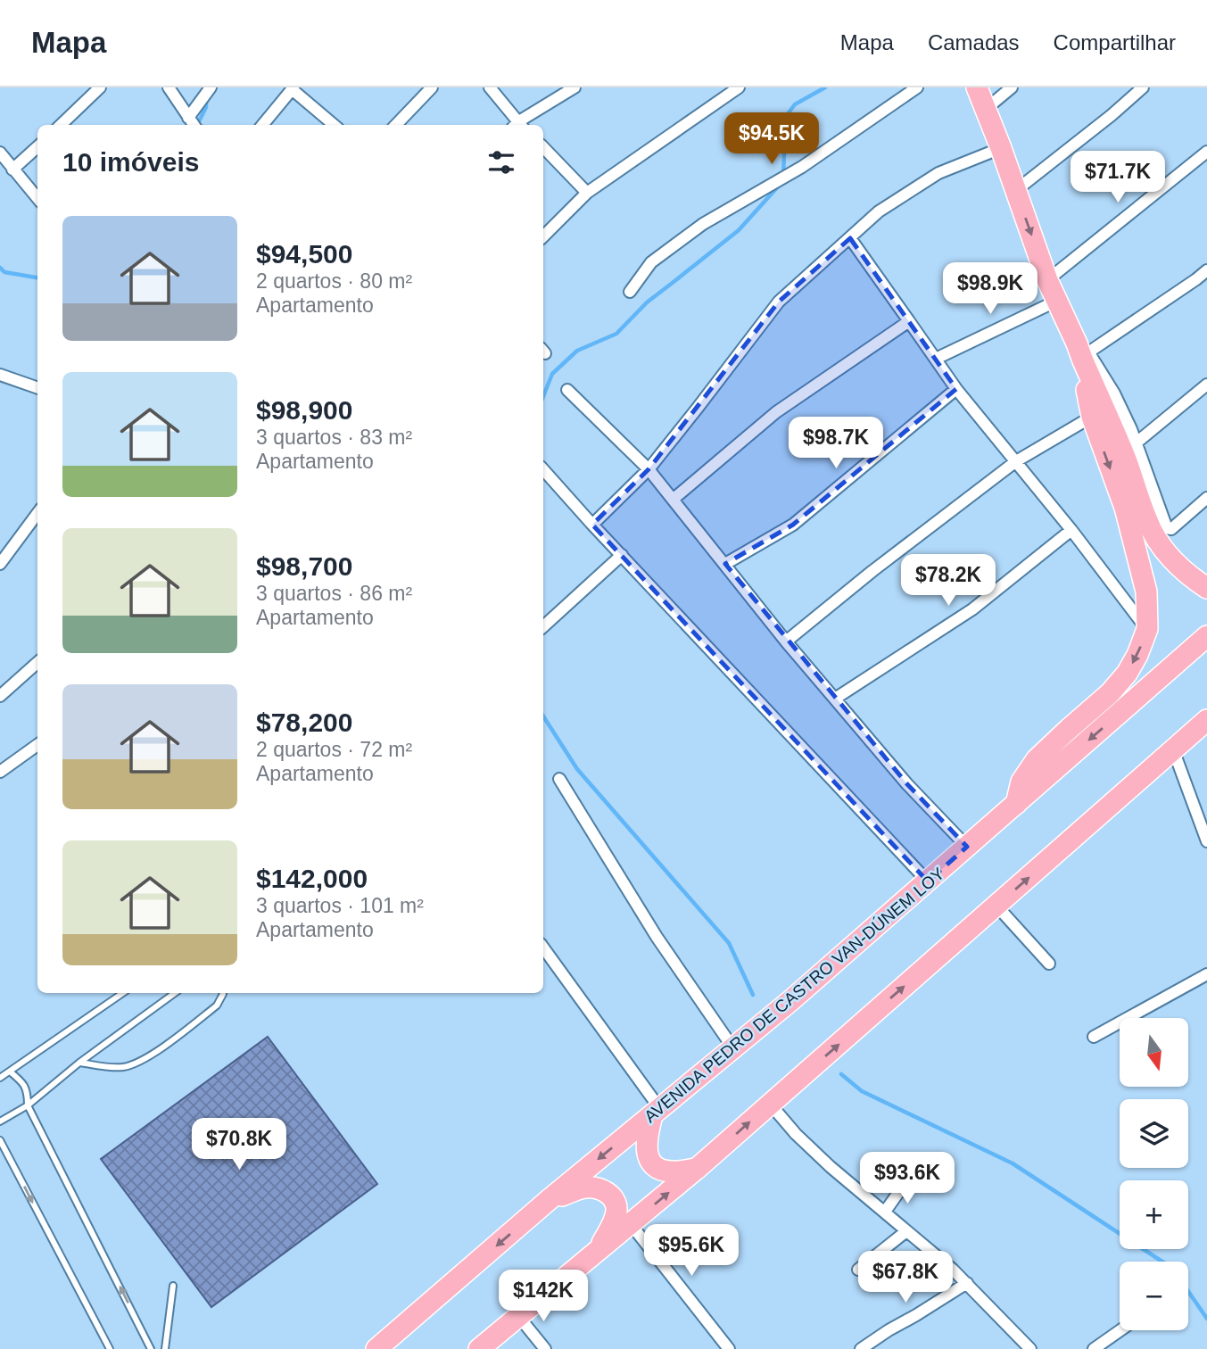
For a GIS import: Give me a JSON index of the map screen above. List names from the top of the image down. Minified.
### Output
{"streets":{"highway":["AVENIDA PEDRO DE CASTRO VAN-DÚNEM LOY"]},"north":"bottom","page":{"header":"Mapa","nav":["Mapa","Camadas","Compartilhar"],"price":["$94.5K","$71.7K","$98.9K","$98.7K","$78.2K","$70.8K","$93.6K","$95.6K","$67.8K","$142K"],"heading":"10 imóveis","list":[{"name":"$94,500","note":"2 quartos · 80 m² · Apartamento"},{"name":"$98,900","note":"3 quartos · 83 m² · Apartamento"},{"name":"$98,700","note":"3 quartos · 86 m² · Apartamento"},{"name":"$78,200","note":"2 quartos · 72 m² · Apartamento"},{"name":"$142,000","note":"3 quartos · 101 m² · Apartamento"}],"map_buttons":["+","−"]}}
